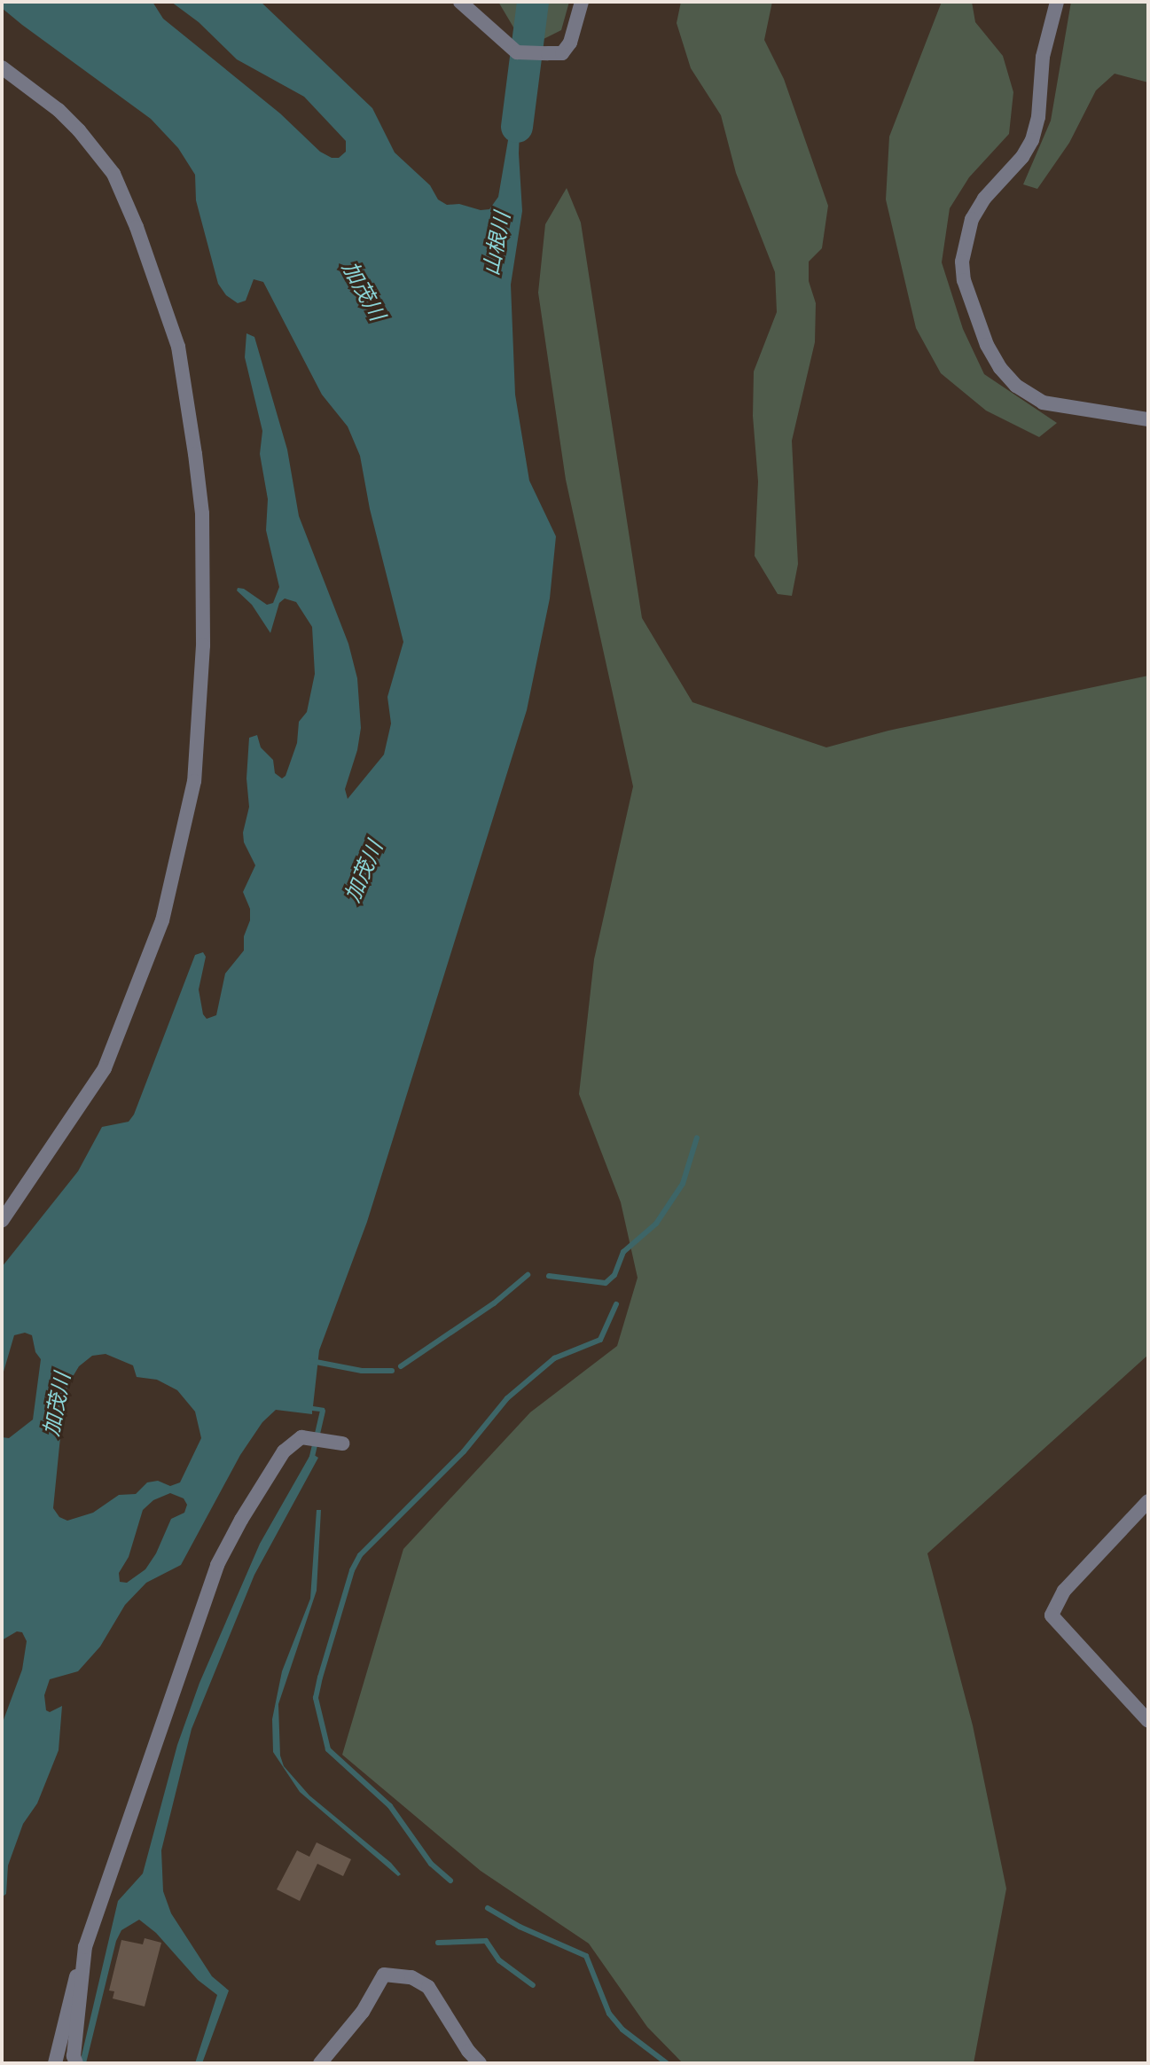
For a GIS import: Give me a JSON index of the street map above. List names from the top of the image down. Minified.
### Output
{"water":["山根川","加茂川"]}
